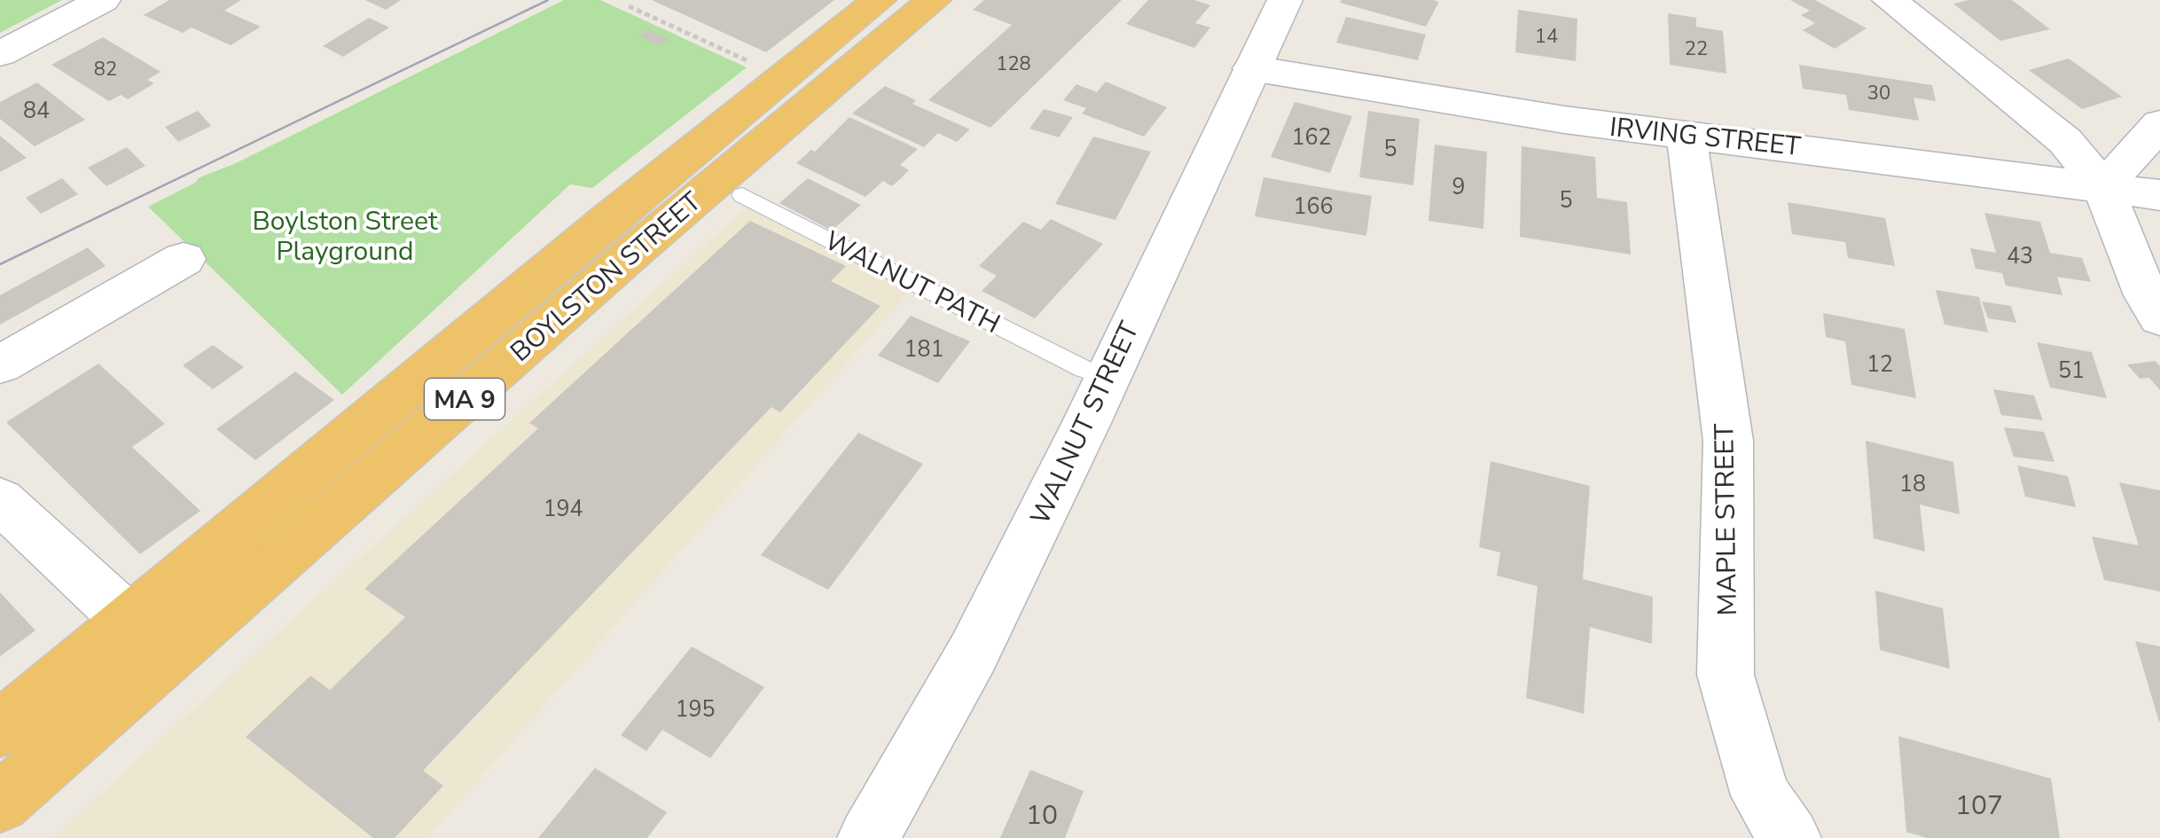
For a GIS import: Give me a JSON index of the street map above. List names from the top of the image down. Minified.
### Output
{"streets":{"highway":["BOYLSTON STREET","MA 9"],"street":["IRVING STREET","WALNUT STREET","MAPLE STREET"],"lane":["WALNUT PATH"]},"crossings":[["IRVING STREET","WALNUT STREET"],["IRVING STREET","MAPLE STREET"]],"parks":["Boylston Street Playground"],"house_numbers":["14","22","128","82","30","84","162","5","9","5","166","43","181","12","51","18","194","195","107","10"]}
